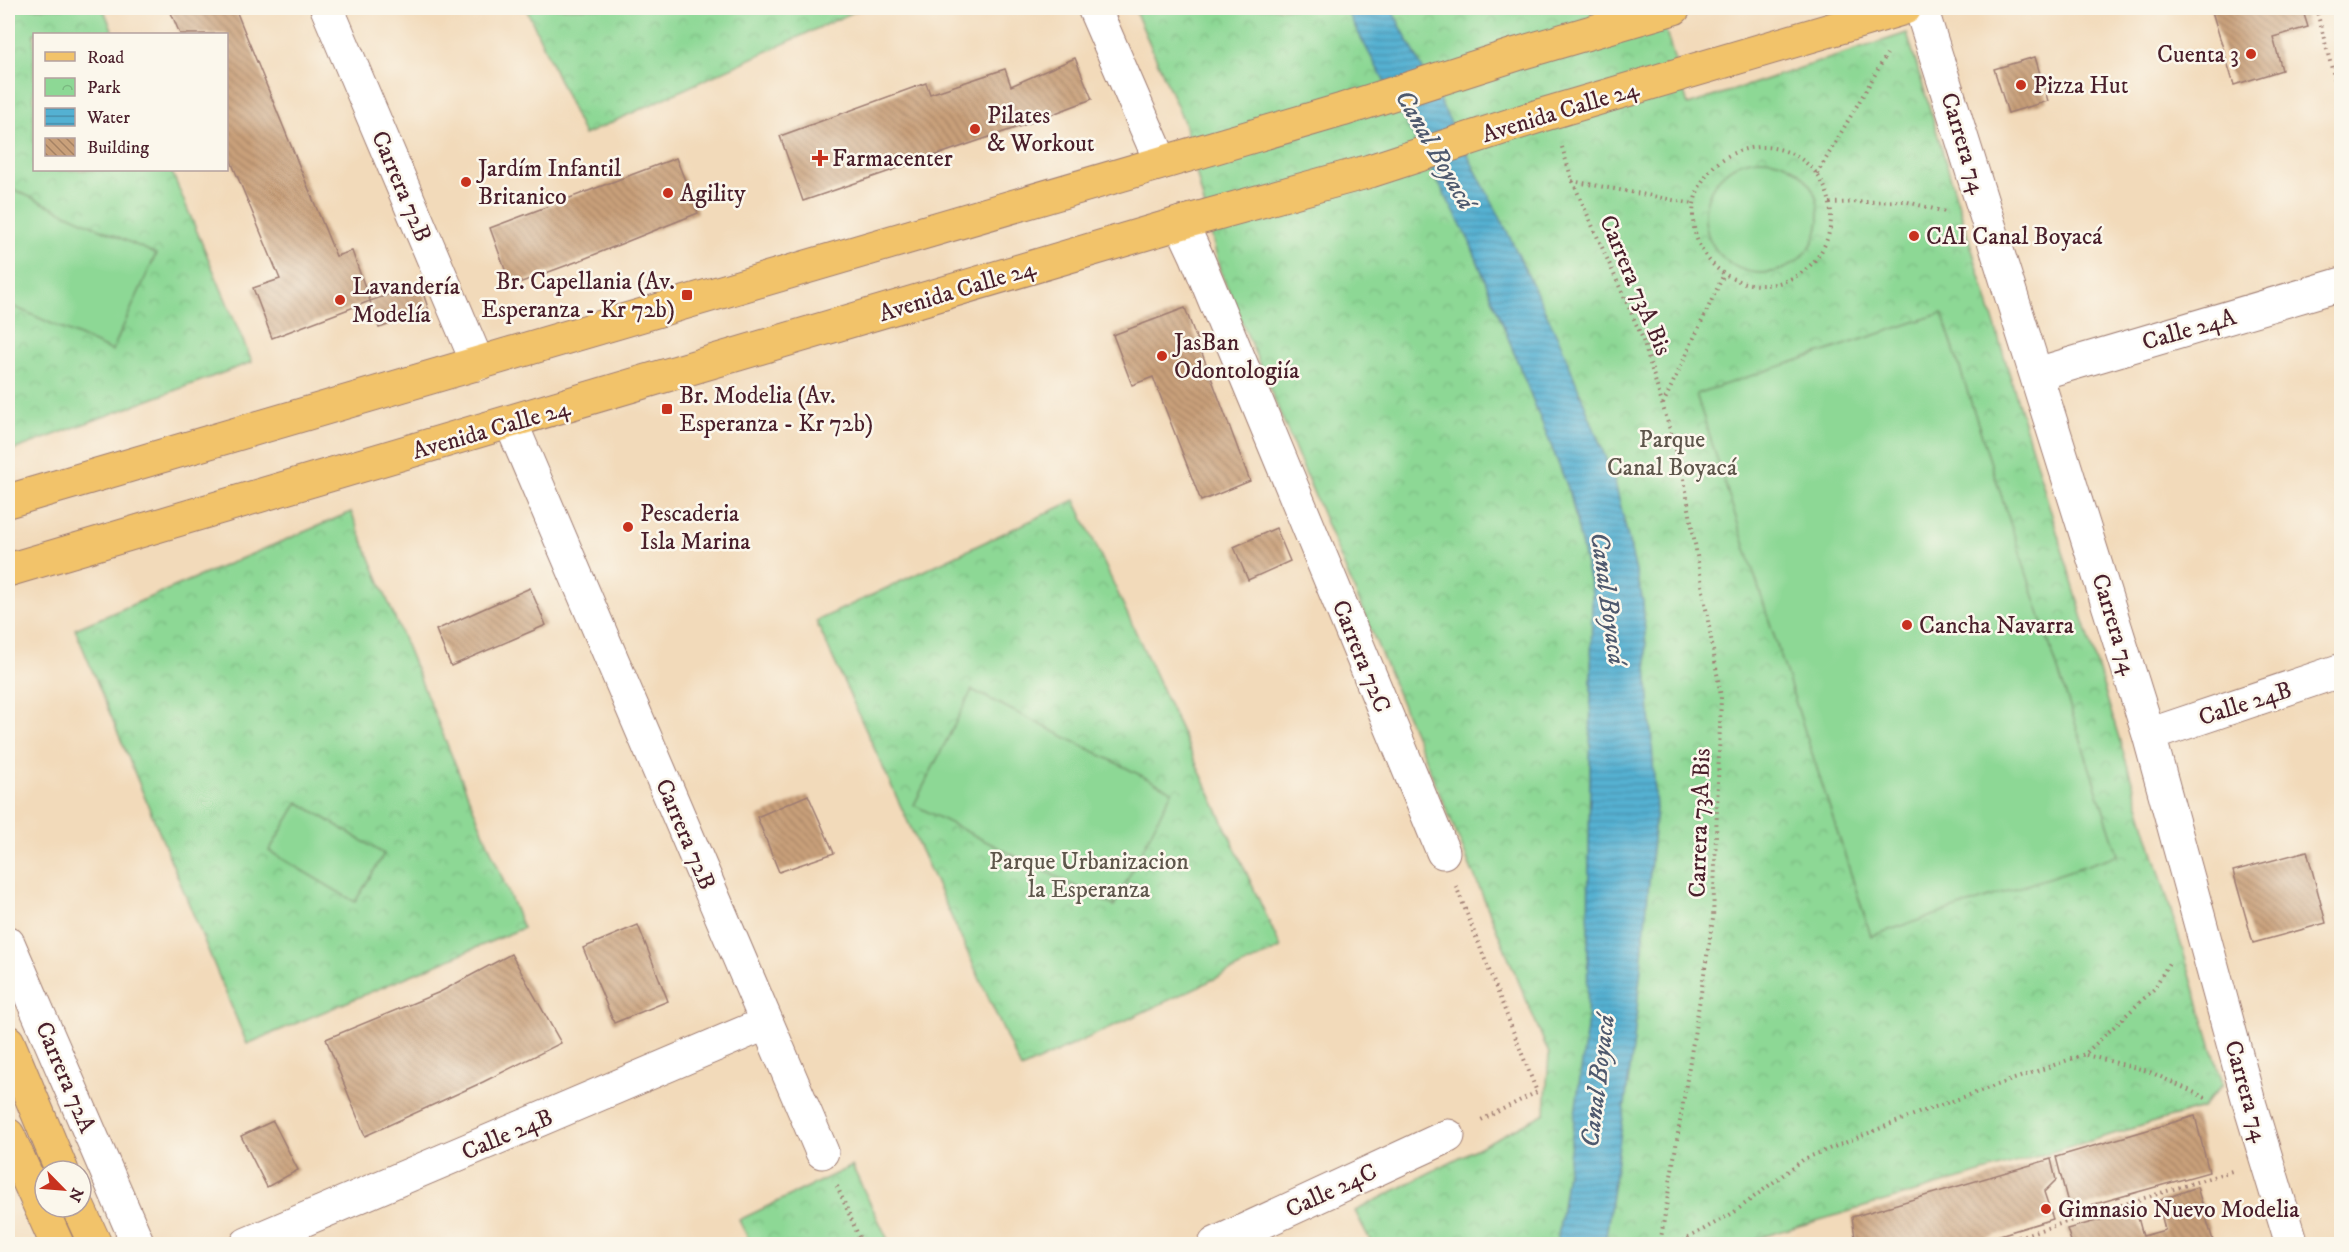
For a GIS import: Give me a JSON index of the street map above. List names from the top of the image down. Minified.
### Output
{"streets":{"main road":["Avenida Calle 24"],"street":["Carrera 74","Carrera 72B","Calle 24A","Carrera 72C","Calle 24B","Carrera 72A","Calle 24C"],"path":["Carrera 73A Bis"]},"crossings":[["Avenida Calle 24","Carrera 72B"],["Avenida Calle 24","Carrera 73A Bis"],["Avenida Calle 24","Carrera 72C"],["Carrera 74","Calle 24A"],["Carrera 74","Calle 24B"],["Carrera 72B","Calle 24B"]],"water":["Canal Boyacá"],"parks":["Parque Canal Boyacá","Parque Urbanizacion la Esperanza"],"places":{"other":["Cuenta 3","Pizza Hut","Pilates & Workout","Jardím Infantil Britanico","Agility","CAI Canal Boyacá","Lavandería Modelía","JasBan Odontologiía","Pescaderia Isla Marina","Cancha Navarra","Gimnasio Nuevo Modelia"],"health":["Farmacenter"],"transit":["Br. Capellania (Av. Esperanza - Kr 72b)","Br. Modelia (Av. Esperanza - Kr 72b)"]},"legend":["Road","Park","Water","Building"],"north":"bottom right"}
